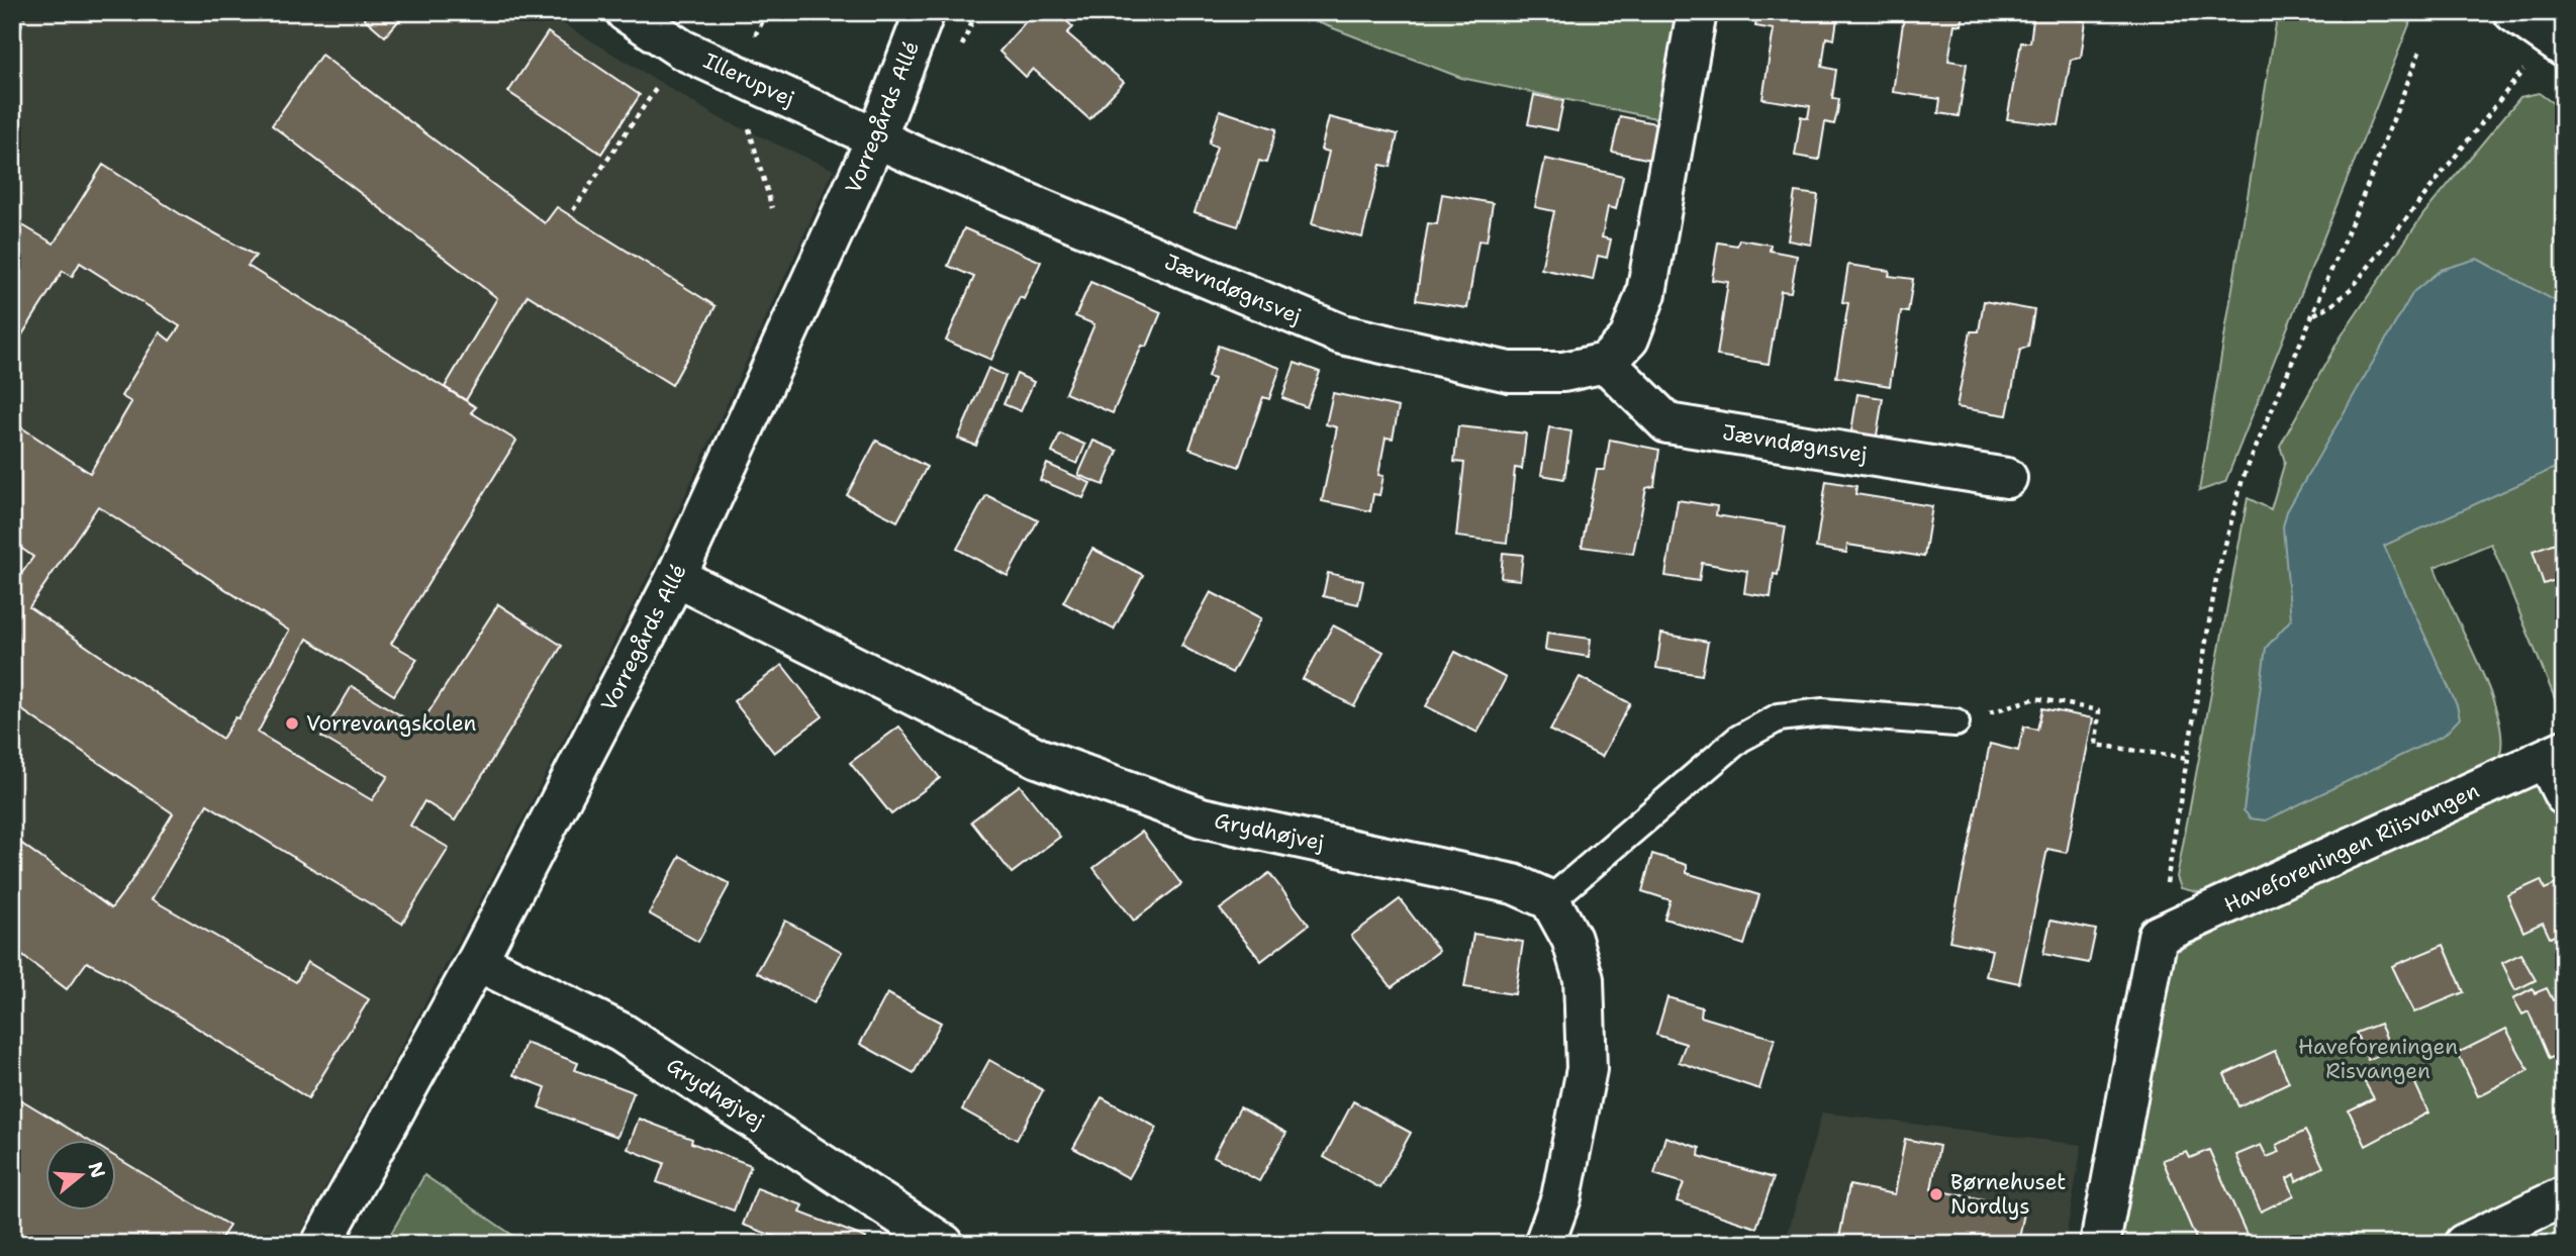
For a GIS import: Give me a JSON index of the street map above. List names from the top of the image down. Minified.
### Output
{"streets":{"street":["Illerupvej","Vorregårds Allé","Jævndøgnsvej","Grydhøjvej","Haveforeningen Riisvangen"]},"crossings":[["Illerupvej","Vorregårds Allé"],["Illerupvej","Jævndøgnsvej"],["Vorregårds Allé","Jævndøgnsvej"],["Vorregårds Allé","Grydhøjvej"]],"parks":["Haveforeningen Risvangen"],"places":["Vorrevangskolen","Børnehuset Nordlys"],"north":"right"}
